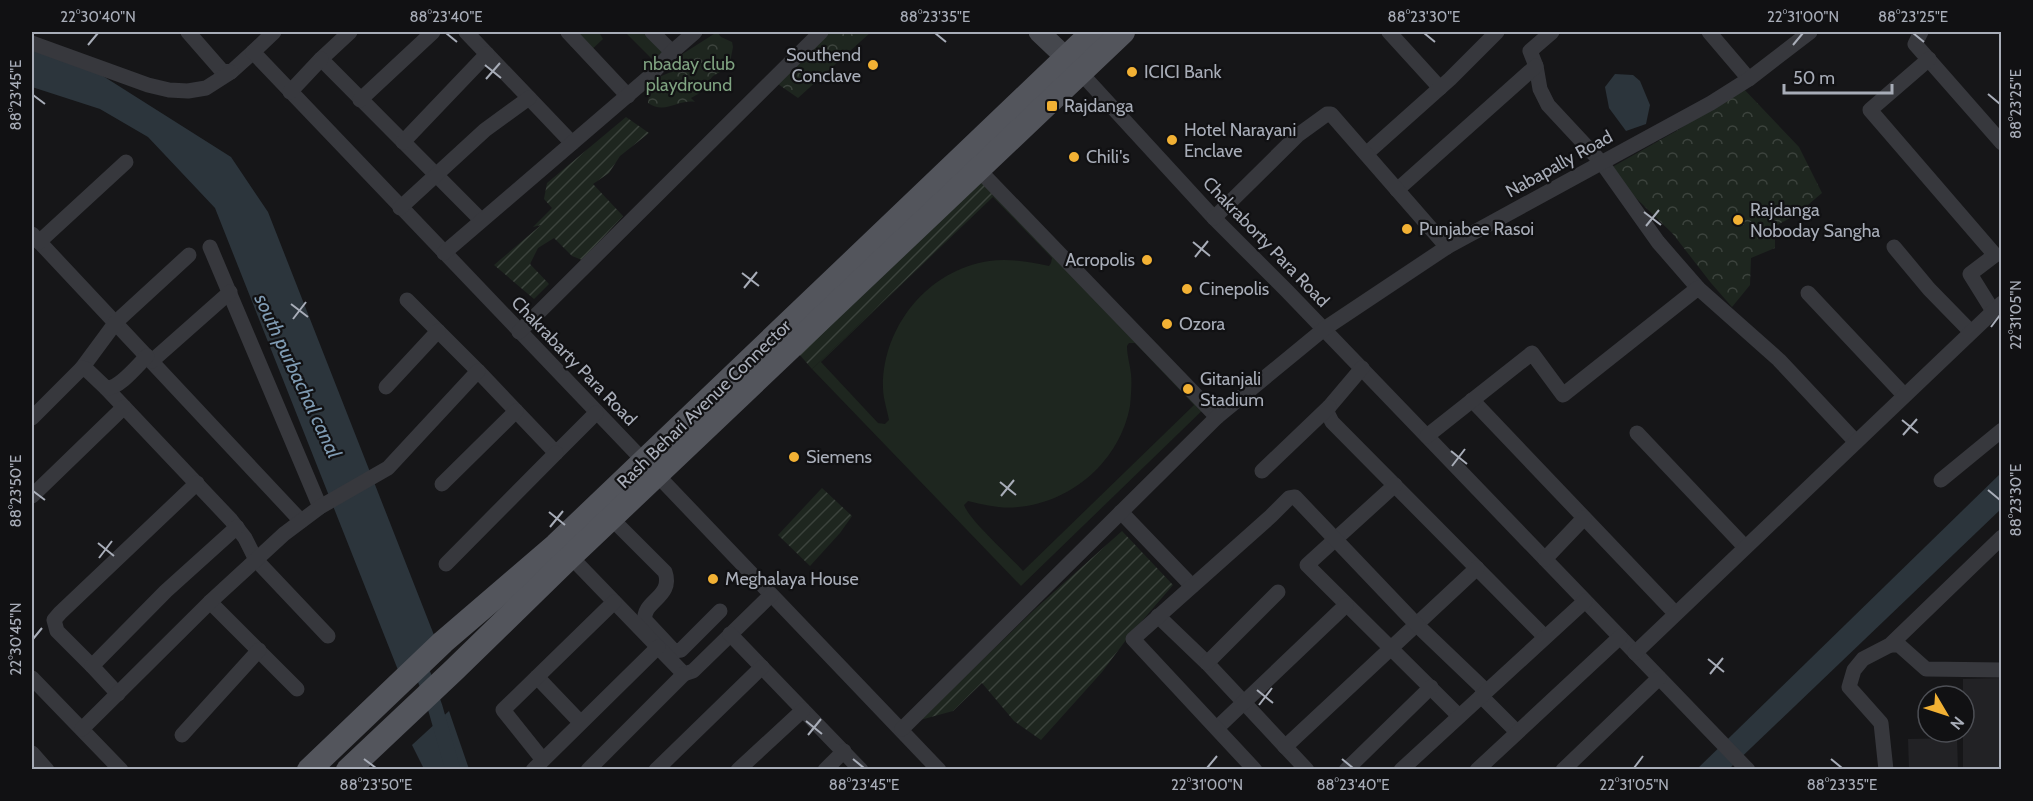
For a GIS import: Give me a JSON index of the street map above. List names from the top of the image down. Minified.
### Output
{"streets":{"main road":["Rash Behari Avenue Connector"],"street":["Nabapally Road","Chakraborty Para Road","Chakrabarty Para Road"]},"crossings":[["Nabapally Road","Chakraborty Para Road"],["Nabapally Road","Chakrabarty Para Road"],["Chakraborty Para Road","Rash Behari Avenue Connector"],["Chakrabarty Para Road","Rash Behari Avenue Connector"]],"water":["south purbachal canal"],"parks":["nbaday club playdround"],"places":{"other":["Southend Conclave","ICICI Bank","Hotel Narayani Enclave","Chili's","Rajdanga Noboday Sangha","Punjabee Rasoi","Acropolis","Cinepolis","Ozora","Gitanjali Stadium","Siemens","Meghalaya House"],"transit":["Rajdanga"]},"scale_bar":"50 m","north":"bottom right","coordinates":["22°30'40\"N","88°23'40\"E","88°23'35\"E","88°23'30\"E","22°31'00\"N","88°23'25\"E","88°23'45\"E","22°31'05\"N","88°23'50\"E","22°30'45\"N"]}
